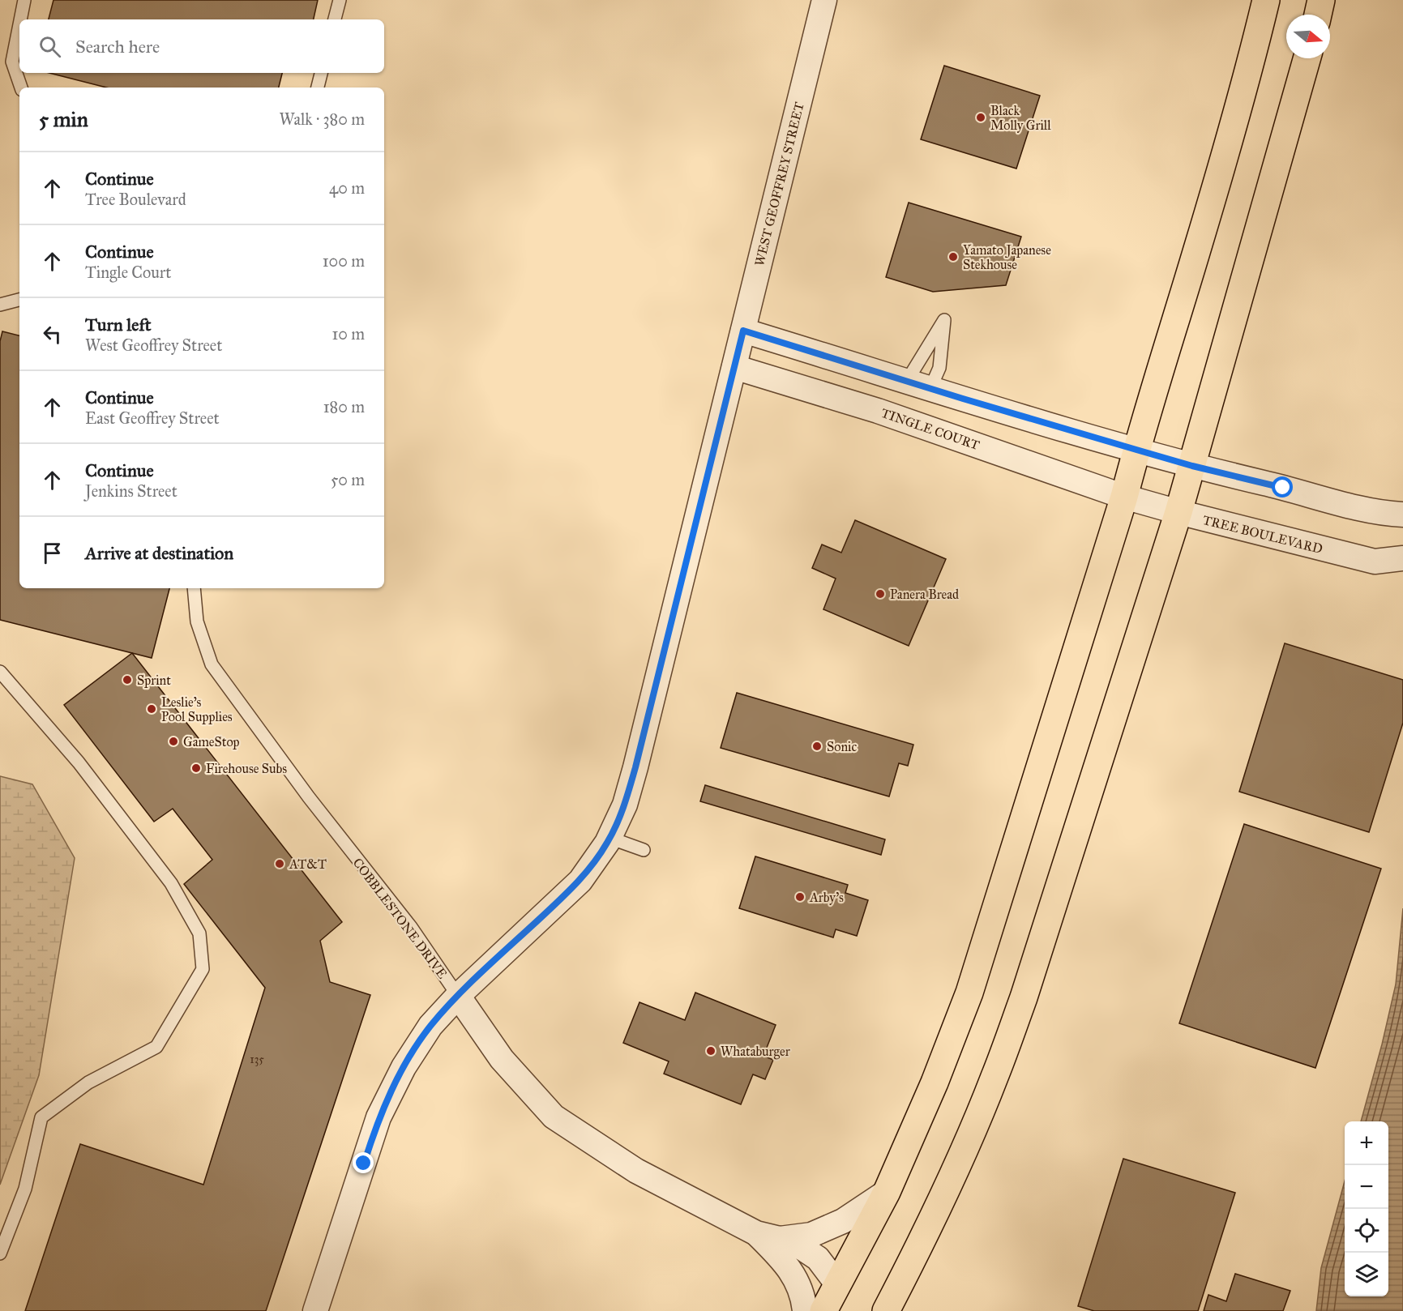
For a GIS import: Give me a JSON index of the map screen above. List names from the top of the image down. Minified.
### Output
{"streets":{"street":["WEST GEOFFREY STREET","TINGLE COURT","TREE BOULEVARD","COBBLESTONE DRIVE"]},"crossings":[["WEST GEOFFREY STREET","TINGLE COURT"],["WEST GEOFFREY STREET","COBBLESTONE DRIVE"],["TINGLE COURT","TREE BOULEVARD"]],"places":["Black Molly Grill","Yamato Japanese Stekhouse","Panera Bread","Sprint","Leslie's Pool Supplies","GameStop","Sonic","Firehouse Subs","AT&T","Arby's","Whataburger"],"house_numbers":["135"],"north":"right","page":{"search":"Search here","heading":["5 min","Walk · 380 m"],"list":[["Continue","Tree Boulevard","40 m"],["Continue","Tingle Court","100 m"],["Turn left","West Geoffrey Street","10 m"],["Continue","East Geoffrey Street","180 m"],["Continue","Jenkins Street","50 m"],"Arrive at destination"],"map_buttons":["+","−"]}}
